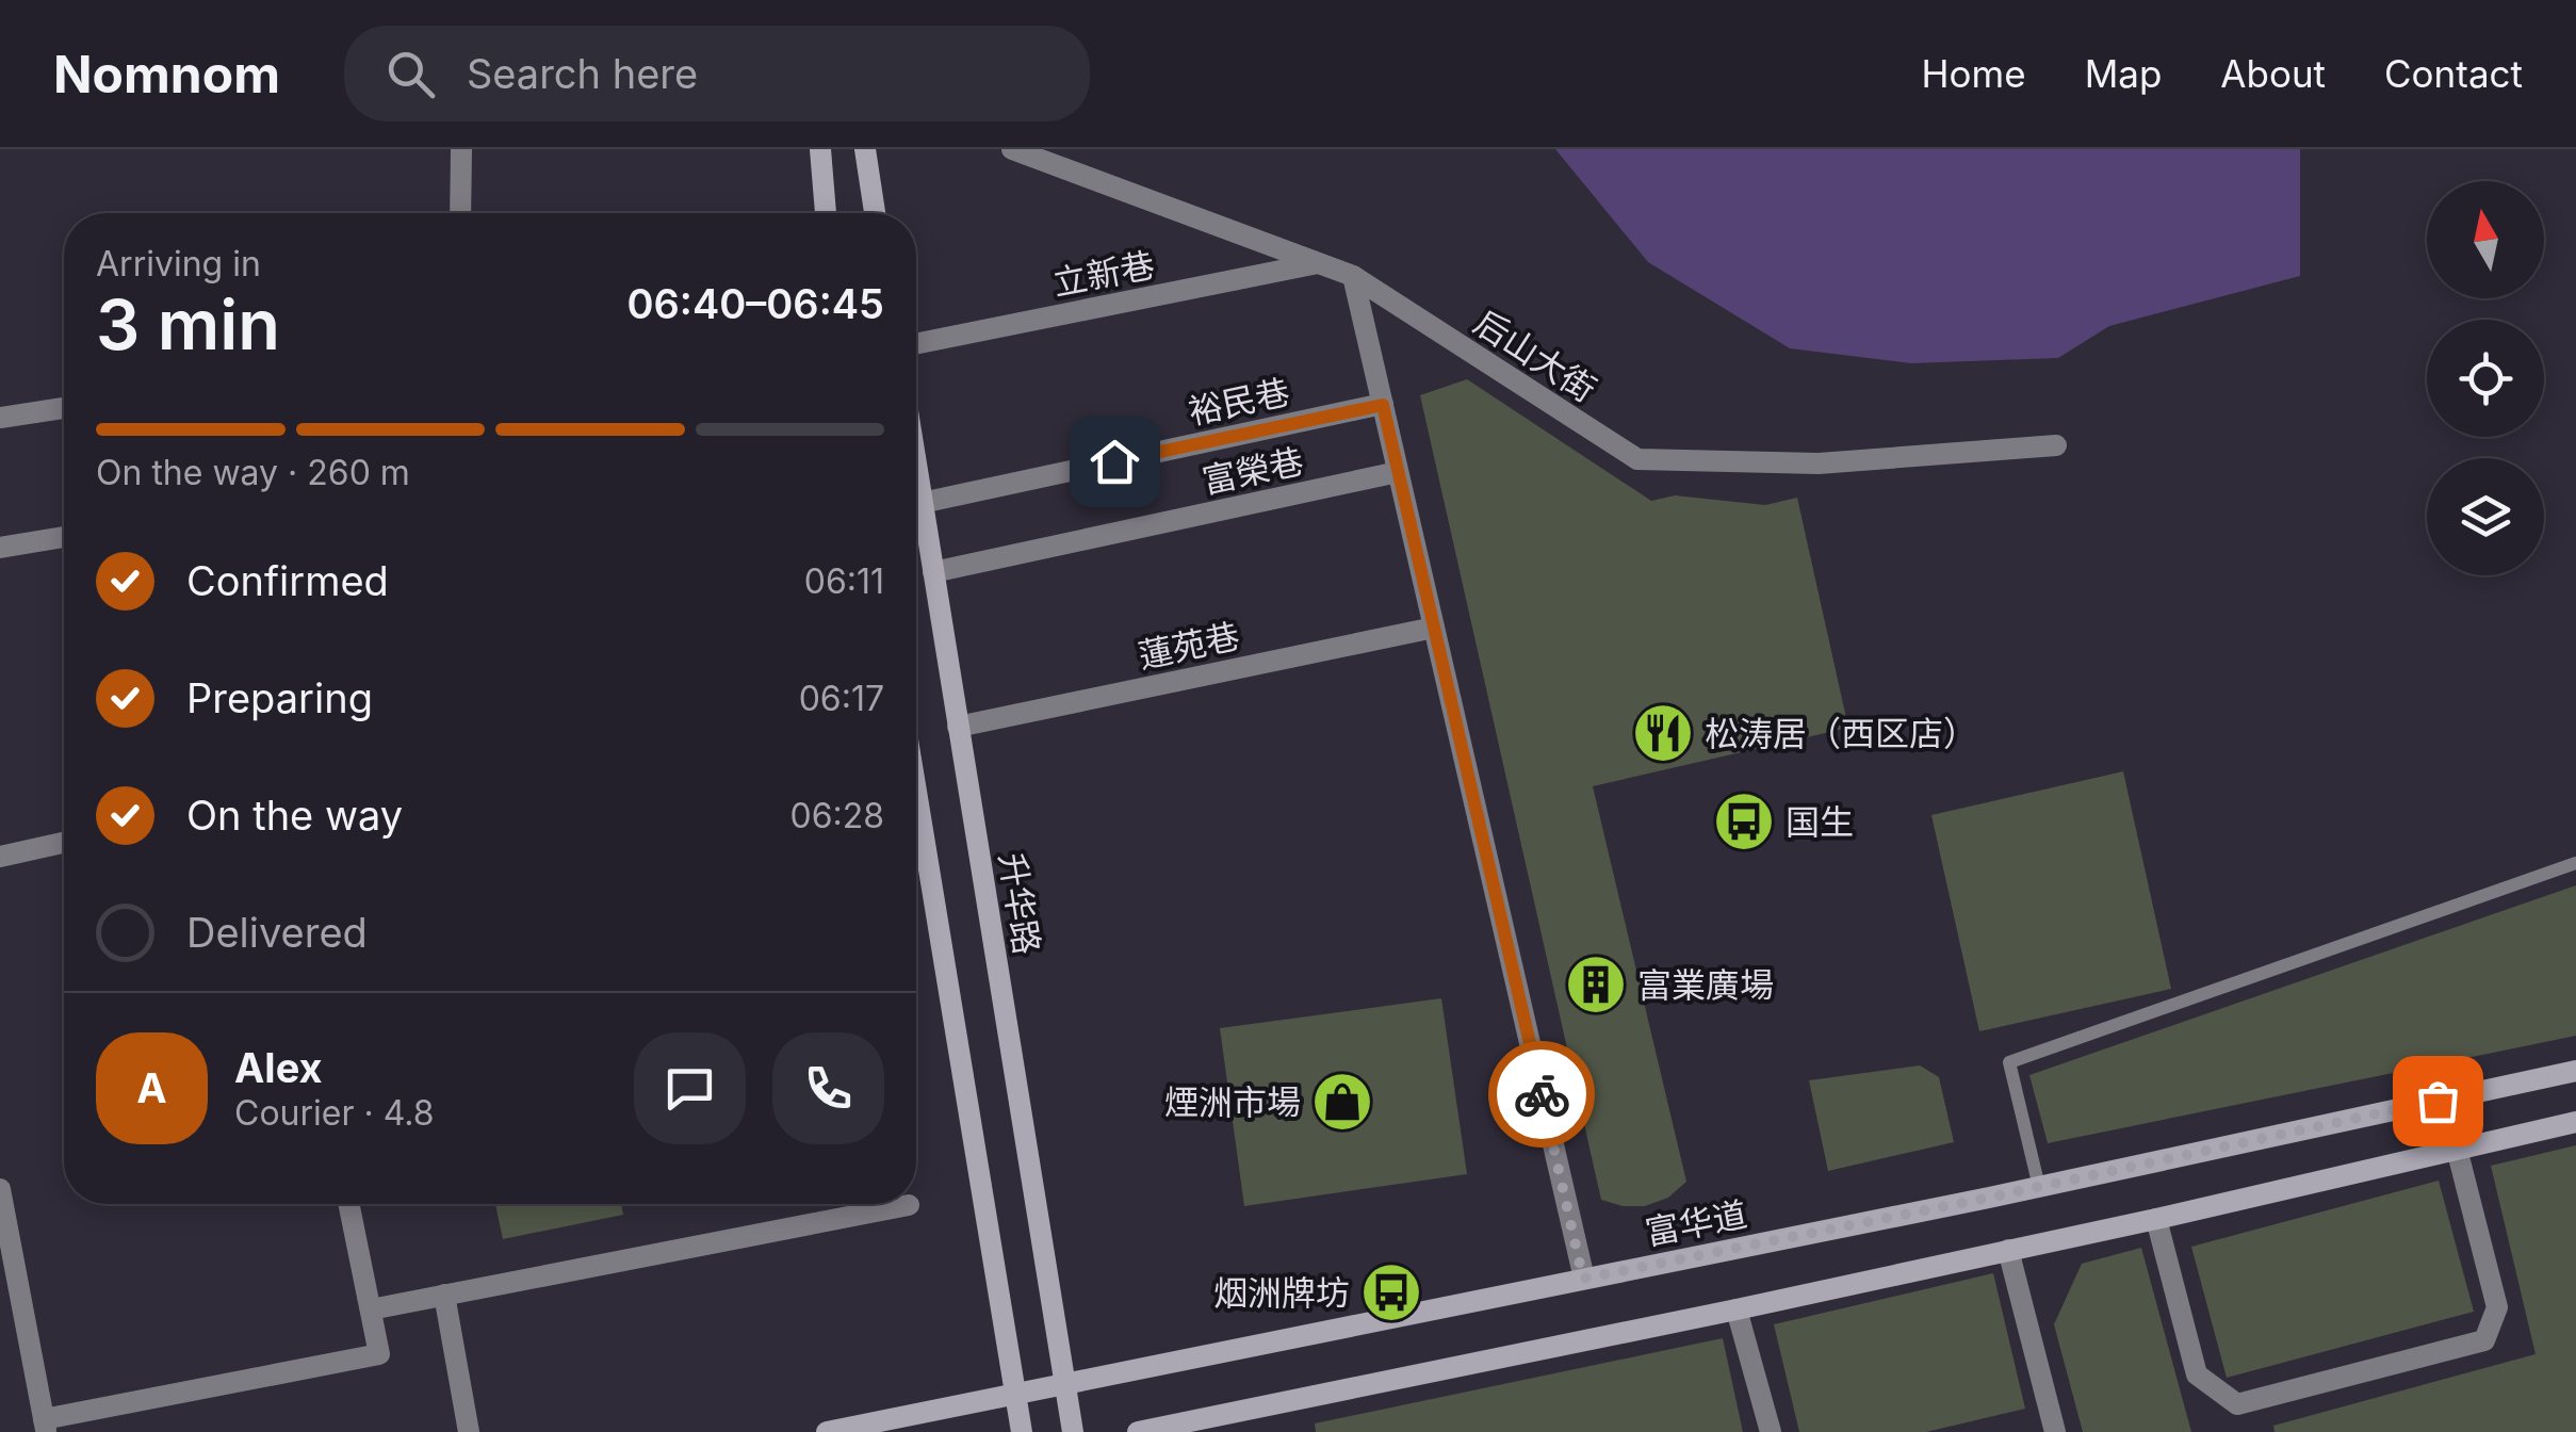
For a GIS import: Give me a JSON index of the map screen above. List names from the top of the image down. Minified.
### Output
{"streets":{"main road":["升华路","富华道"],"street":["立新巷","后山大街","裕民巷","富榮巷","蓮苑巷"]},"crossings":[["立新巷","后山大街"],["裕民巷","升华路"],["富榮巷","升华路"],["蓮苑巷","升华路"],["升华路","富华道"]],"places":{"restaurant":["松涛居（西区店）"],"bus stop":["国生","烟洲牌坊"],"building":["富業廣場"],"shop":["煙洲市場"]},"north":"top","page":{"header":"Nomnom","search":"Search here","nav":["Home","Map","About","Contact"],"heading":["3 min","Arriving in","06:40–06:45"],"panel":["Alex","Courier · 4.8"],"bar":"On the way · 260 m","list":[["Confirmed","06:11"],["Preparing","06:17"],["On the way","06:28"],"Delivered"],"round":"A"}}
